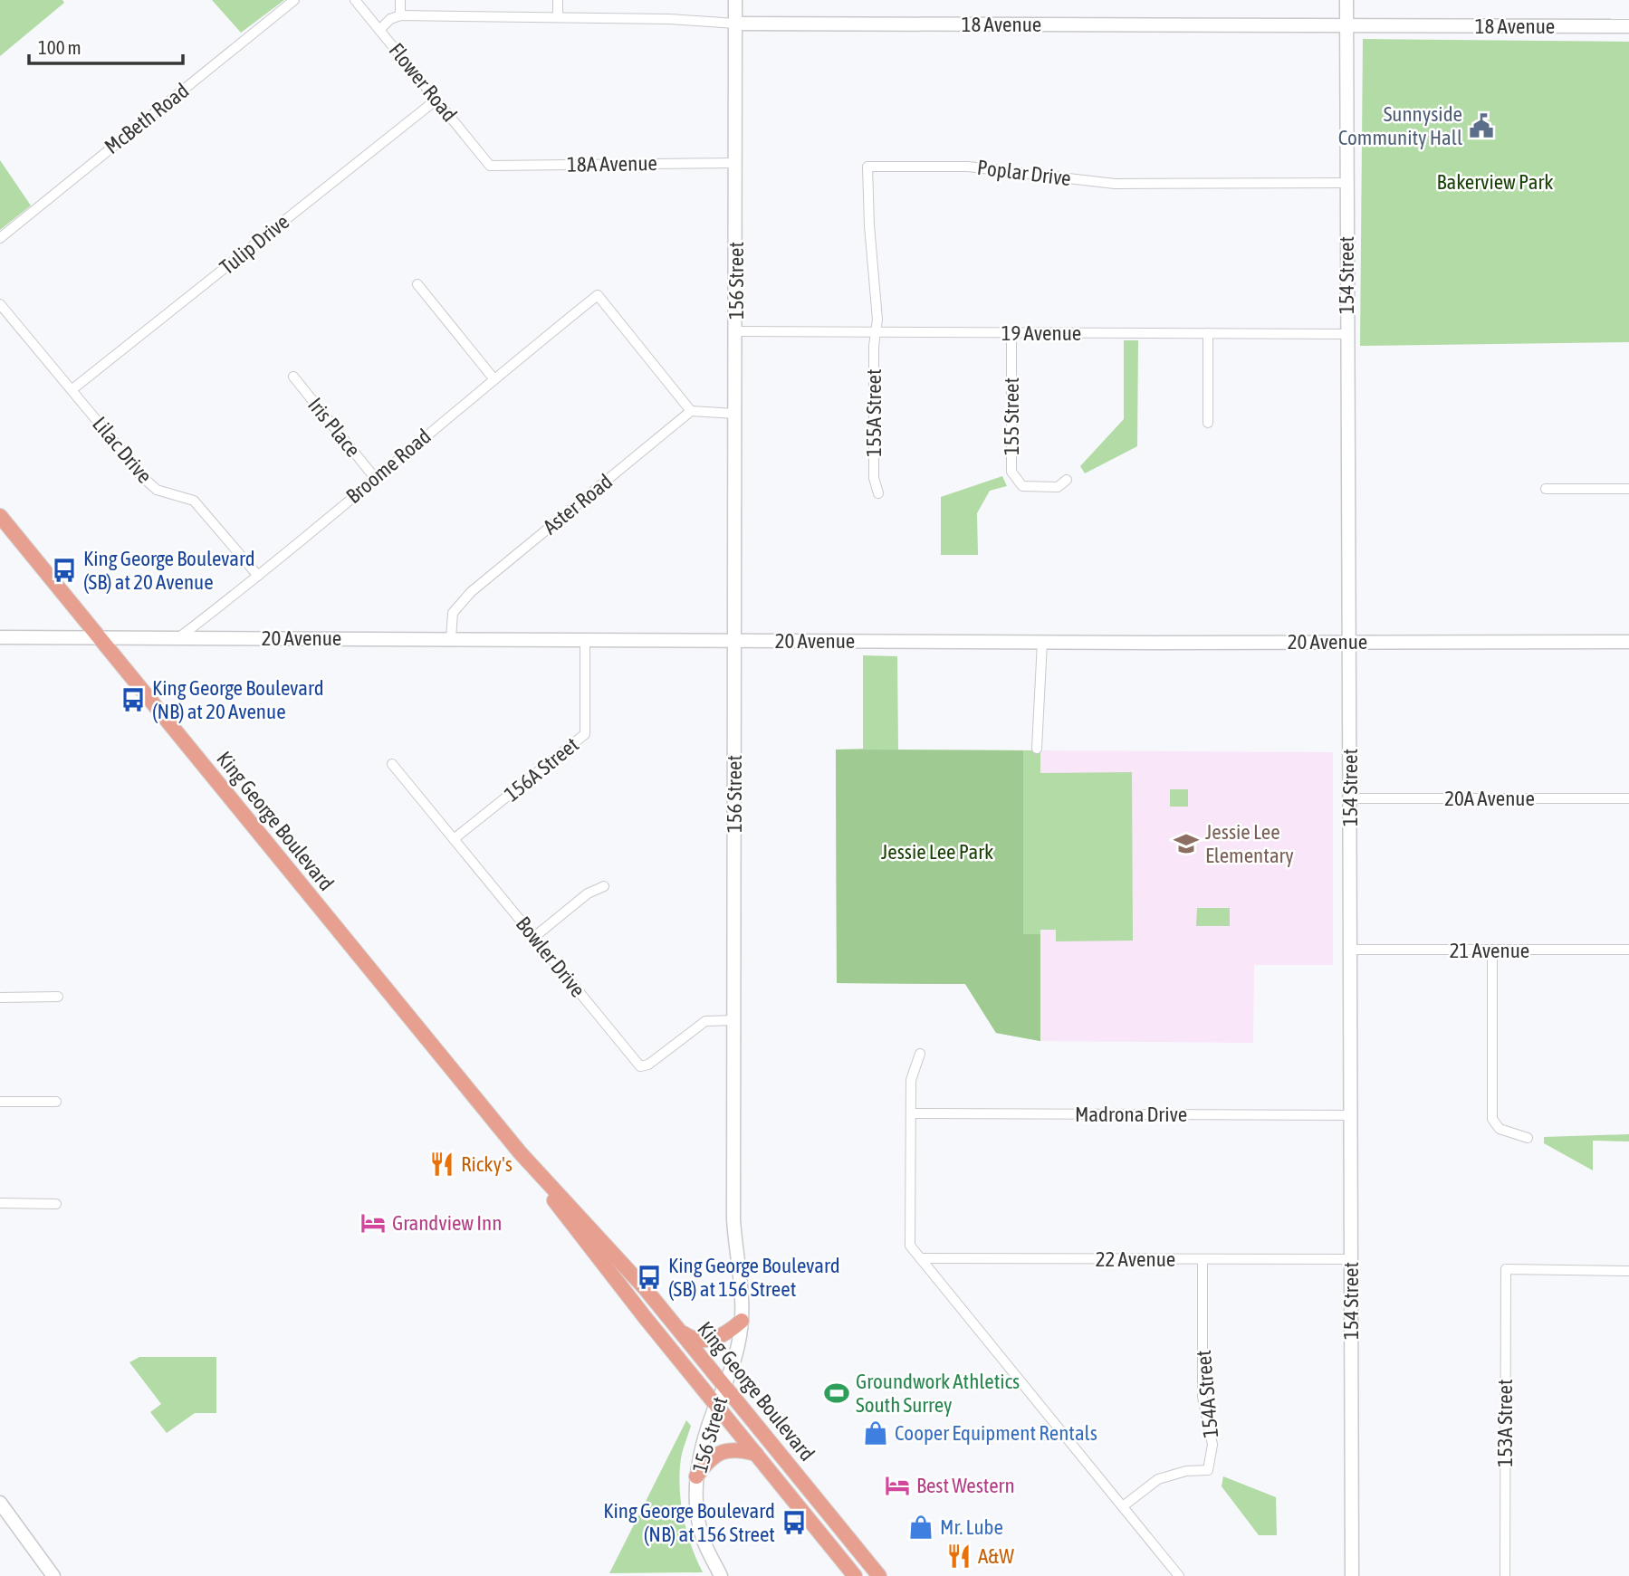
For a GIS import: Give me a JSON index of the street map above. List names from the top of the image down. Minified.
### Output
{"streets":{"main road":["King George Boulevard"],"street":["18 Avenue","Flower Road","McBeth Road","18A Avenue","Poplar Drive","Tulip Drive","154 Street","156 Street","19 Avenue","155A Street","155 Street","Iris Place","Lilac Drive","Broome Road","Aster Road","20 Avenue","156A Street","20A Avenue","21 Avenue","Bowler Drive","Madrona Drive","22 Avenue","154A Street","153A Street"]},"crossings":[["18 Avenue","154 Street"],["18 Avenue","156 Street"],["Flower Road","18A Avenue"],["Flower Road","Tulip Drive"],["18A Avenue","156 Street"],["Poplar Drive","154 Street"],["Poplar Drive","19 Avenue"],["Poplar Drive","155A Street"],["Tulip Drive","Lilac Drive"],["154 Street","19 Avenue"],["154 Street","20 Avenue"],["154 Street","20A Avenue"],["154 Street","21 Avenue"],["154 Street","Madrona Drive"],["154 Street","22 Avenue"],["156 Street","19 Avenue"],["156 Street","20 Avenue"],["156 Street","King George Boulevard"],["156 Street","Bowler Drive"],["19 Avenue","155A Street"],["19 Avenue","155 Street"],["Iris Place","Broome Road"],["Lilac Drive","Broome Road"],["Broome Road","Aster Road"],["Broome Road","20 Avenue"],["Aster Road","20 Avenue"],["20 Avenue","156A Street"],["20 Avenue","King George Boulevard"],["156A Street","Bowler Drive"],["22 Avenue","154A Street"]],"parks":["Bakerview Park","Jessie Lee Park"],"places":{"public building":["Sunnyside Community Hall"],"bus stop":["King George Boulevard (SB) at 20 Avenue","King George Boulevard (NB) at 20 Avenue","King George Boulevard (SB) at 156 Street","King George Boulevard (NB) at 156 Street"],"school or university":["Jessie Lee Elementary"],"restaurant":["Ricky's","A&W"],"hotel":["Grandview Inn","Best Western"],"sports":["Groundwork Athletics South Surrey"],"shop":["Cooper Equipment Rentals","Mr. Lube"]},"scale_bar":"100 m"}
